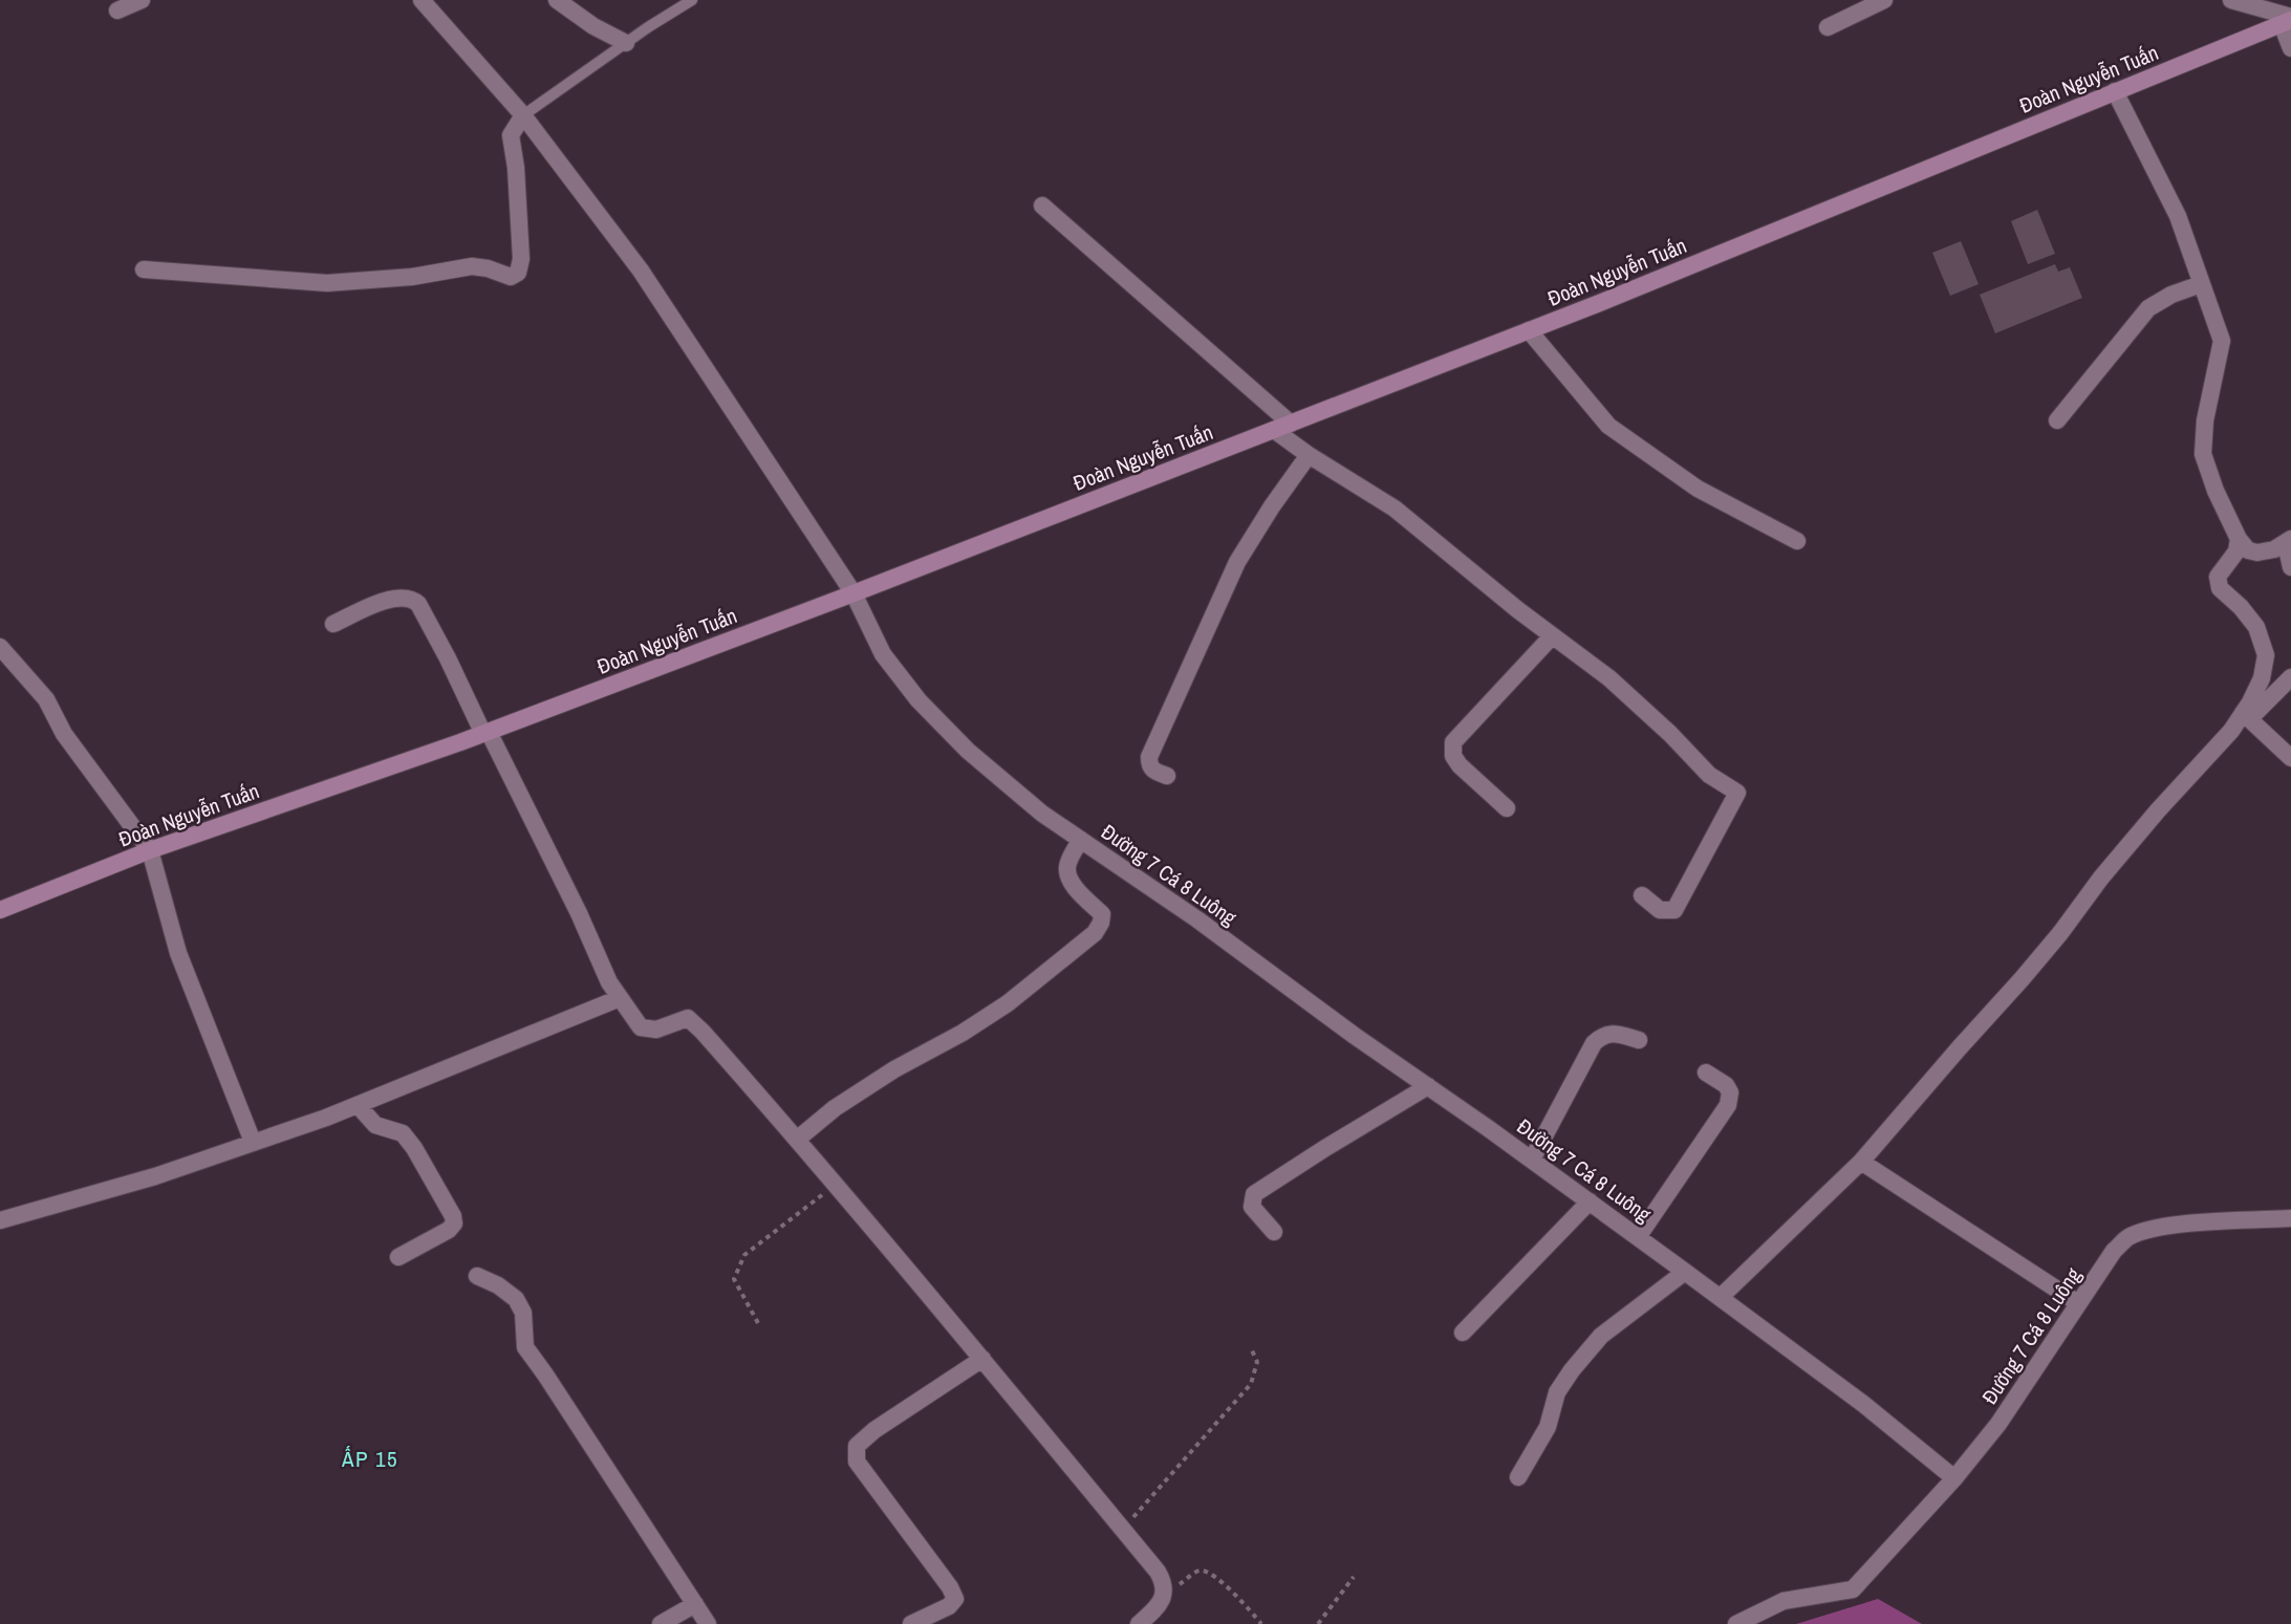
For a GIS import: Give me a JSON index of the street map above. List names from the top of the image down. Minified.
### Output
{"streets":{"main road":["Đoàn Nguyễn Tuấn"],"street":["Đường 7 Cá 8 Luông"]},"crossings":[["Đoàn Nguyễn Tuấn","Đường 7 Cá 8 Luông"]],"districts":["ẤP 15"]}
